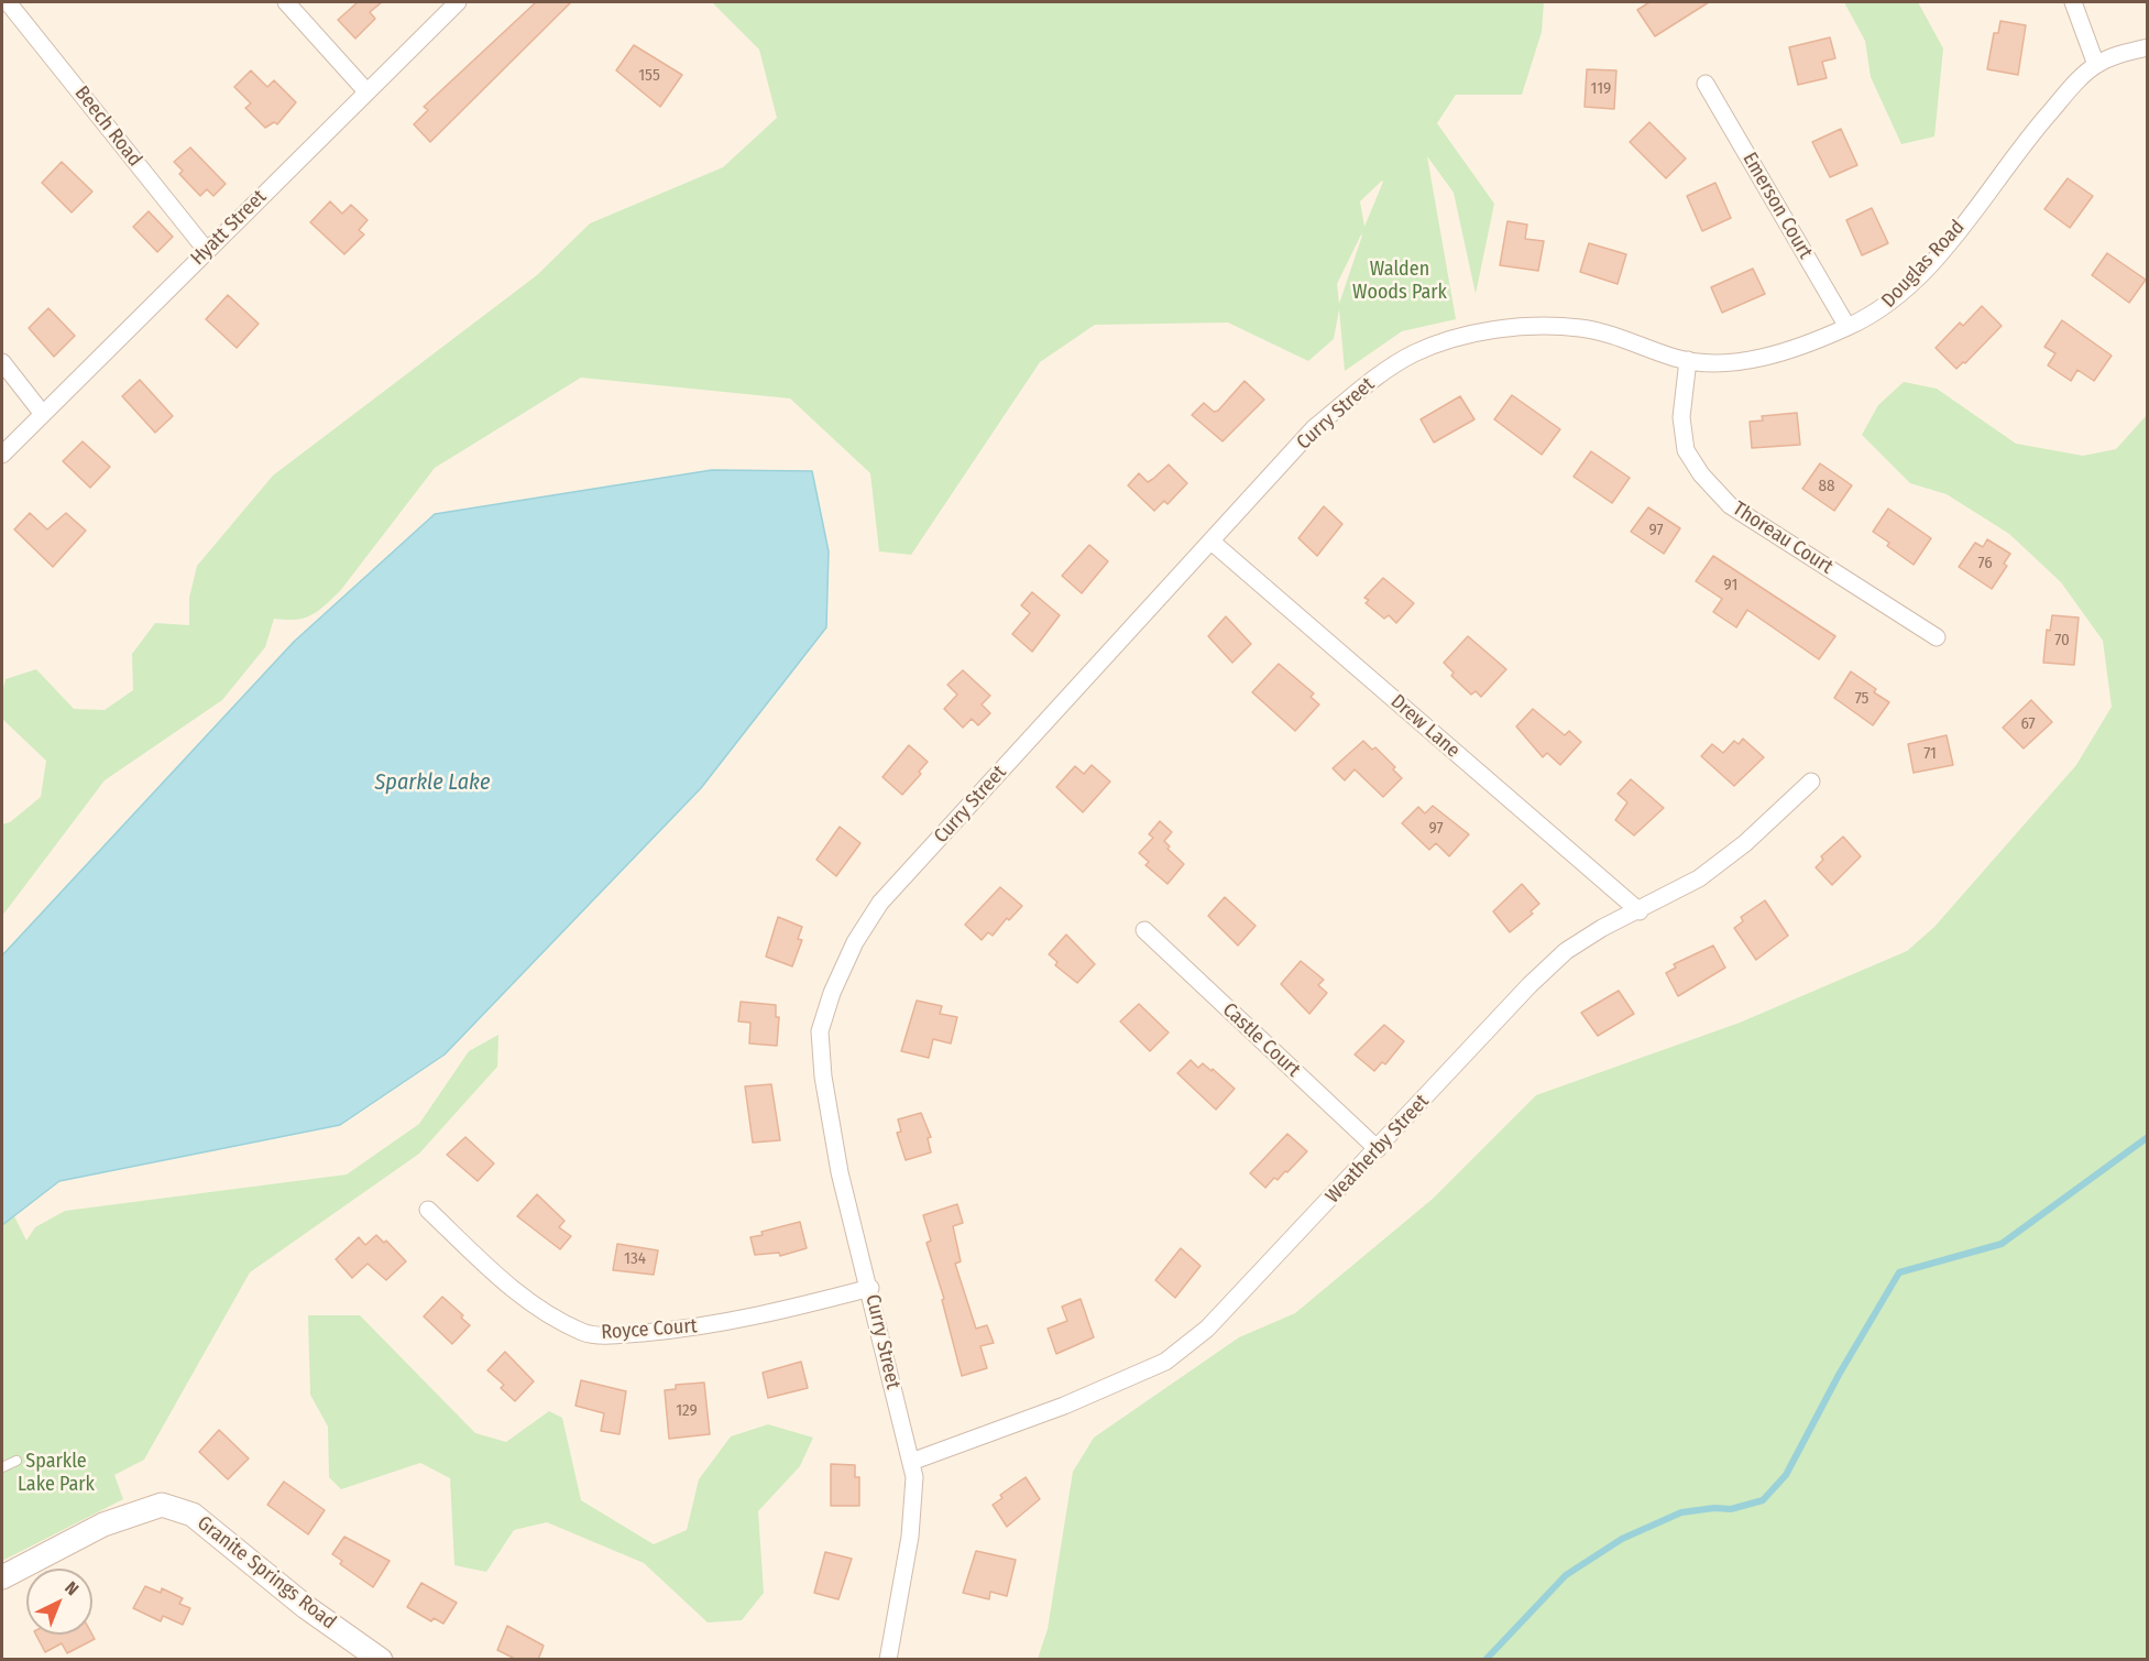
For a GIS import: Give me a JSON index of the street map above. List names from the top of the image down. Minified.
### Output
{"streets":{"street":["Beech Road","Emerson Court","Hyatt Street","Douglas Road","Curry Street","Thoreau Court","Drew Lane","Castle Court","Weatherby Street","Royce Court","Granite Springs Road"]},"crossings":[["Beech Road","Hyatt Street"],["Emerson Court","Douglas Road"],["Douglas Road","Curry Street"],["Douglas Road","Thoreau Court"],["Curry Street","Thoreau Court"],["Curry Street","Drew Lane"],["Curry Street","Weatherby Street"],["Curry Street","Royce Court"],["Drew Lane","Weatherby Street"],["Castle Court","Weatherby Street"]],"water":["Sparkle Lake"],"parks":["Walden Woods Park","Sparkle Lake Park"],"house_numbers":["155","119","88","97","76","91","70","75","67","71","97","134","129"],"north":"top right"}
